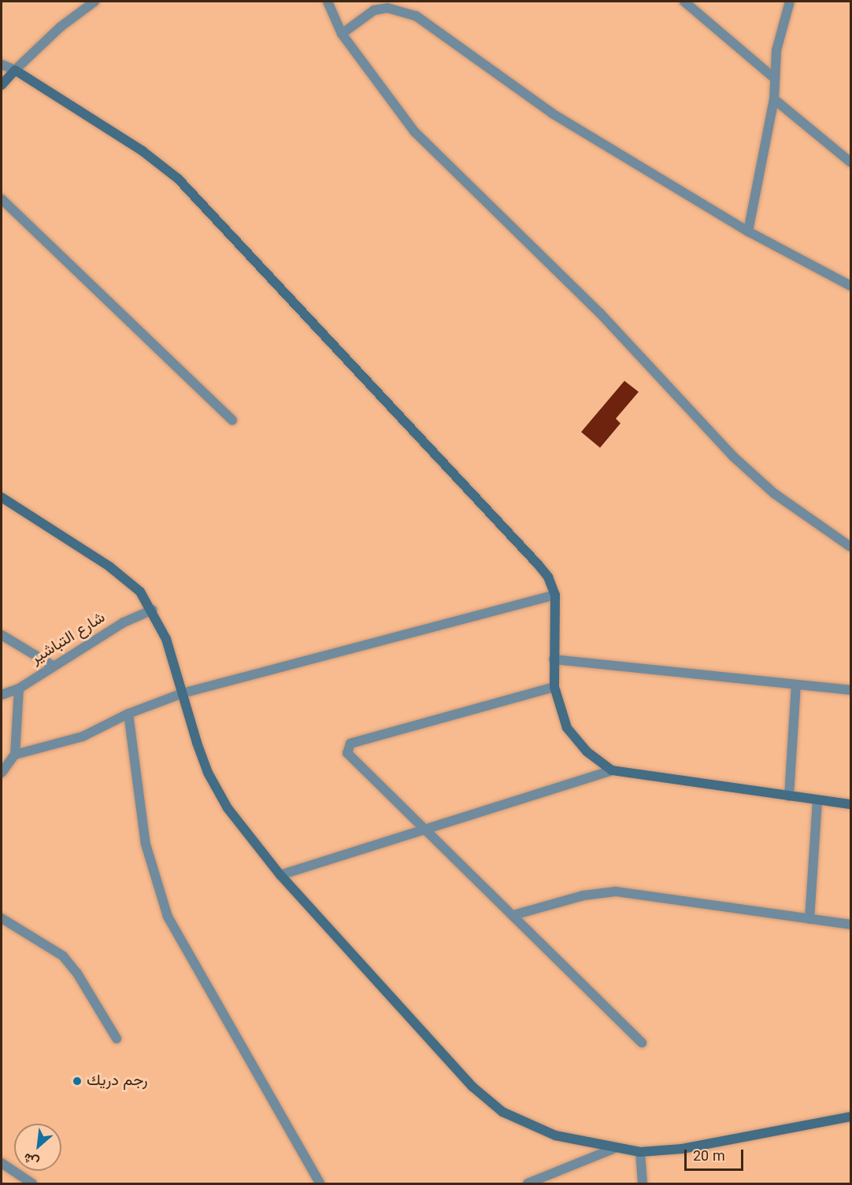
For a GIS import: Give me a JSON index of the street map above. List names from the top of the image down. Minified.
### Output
{"streets":{"street":["شارع التباشير"]},"places":["رجم دريك"],"scale_bar":"20 m","north":"bottom left"}
